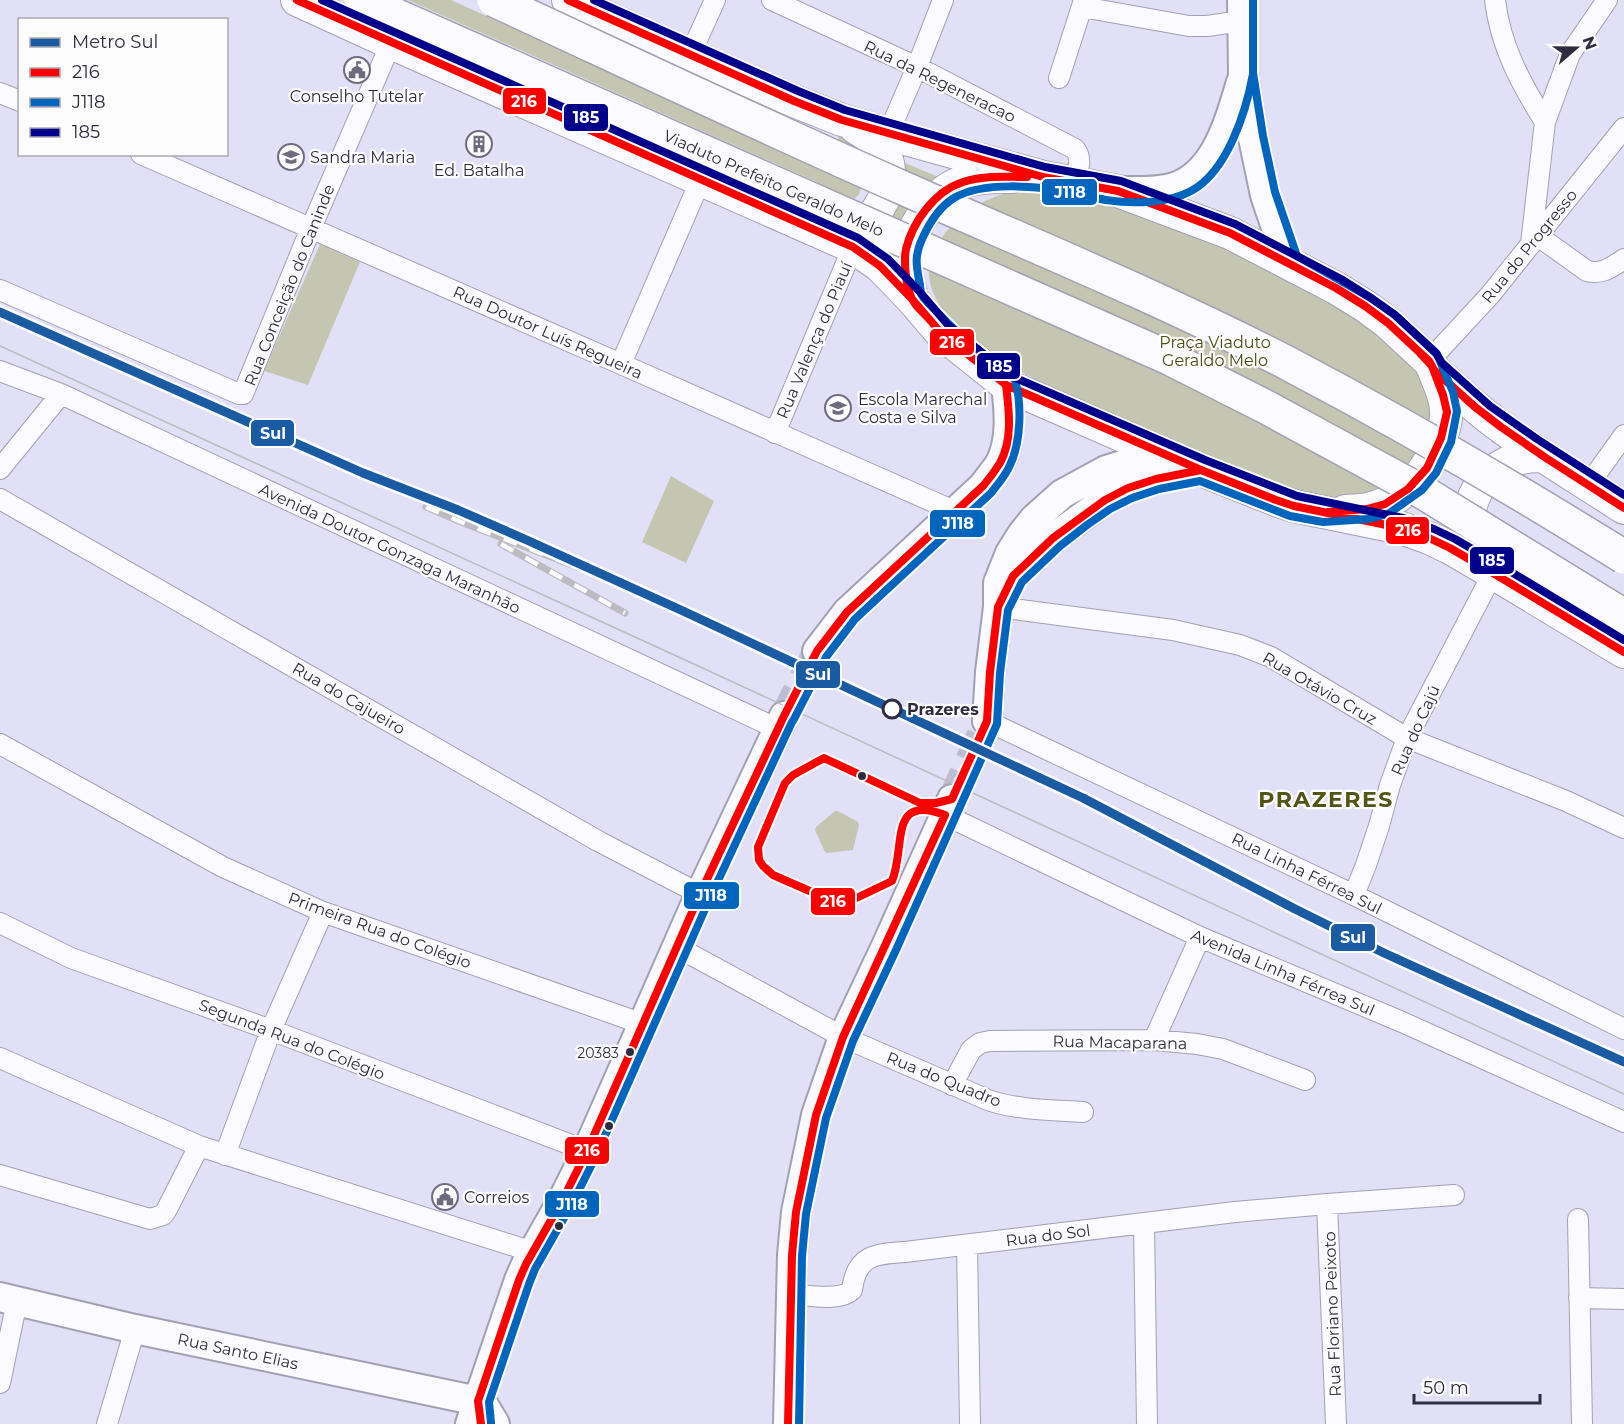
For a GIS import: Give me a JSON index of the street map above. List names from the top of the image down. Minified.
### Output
{"streets":{"highway":["Viaduto Prefeito Geraldo Melo"],"main road":["Rua Santo Elias"],"street":["Rua da Regeneracao","Rua do Progresso","Rua Conceição do Caninde","Rua Doutor Luís Regueira","Rua Valença do Piauí","Avenida Doutor Gonzaga Maranhão","Rua Otávio Cruz","Rua do Cajueiro","Rua do Cajú","Rua Linha Férrea Sul","Primeira Rua do Colégio","Avenida Linha Férrea Sul","Segunda Rua do Colégio","Rua Macaparana","Rua do Quadro","Rua do Sol","Rua Floriano Peixoto"]},"crossings":[["Rua Conceição do Caninde","Rua Doutor Luís Regueira"],["Rua Doutor Luís Regueira","Rua Valença do Piauí"],["Rua Otávio Cruz","Rua do Cajú"],["Rua do Cajú","Rua Linha Férrea Sul"],["Rua Macaparana","Rua do Quadro"],["Rua do Sol","Rua Floriano Peixoto"]],"districts":["PRAZERES"],"parks":["Praça Viaduto Geraldo Melo"],"places":{"public building":["Conselho Tutelar","Correios"],"building":["Ed. Batalha"],"school or university":["Sandra Maria","Escola Marechal Costa e Silva"],"other":["Prazeres","20383"]},"lines":["transit line 216","transit line J118","transit line 185","metro line Sul"],"legend":["Metro Sul","216","J118","185"],"scale_bar":"50 m","north":"right"}
